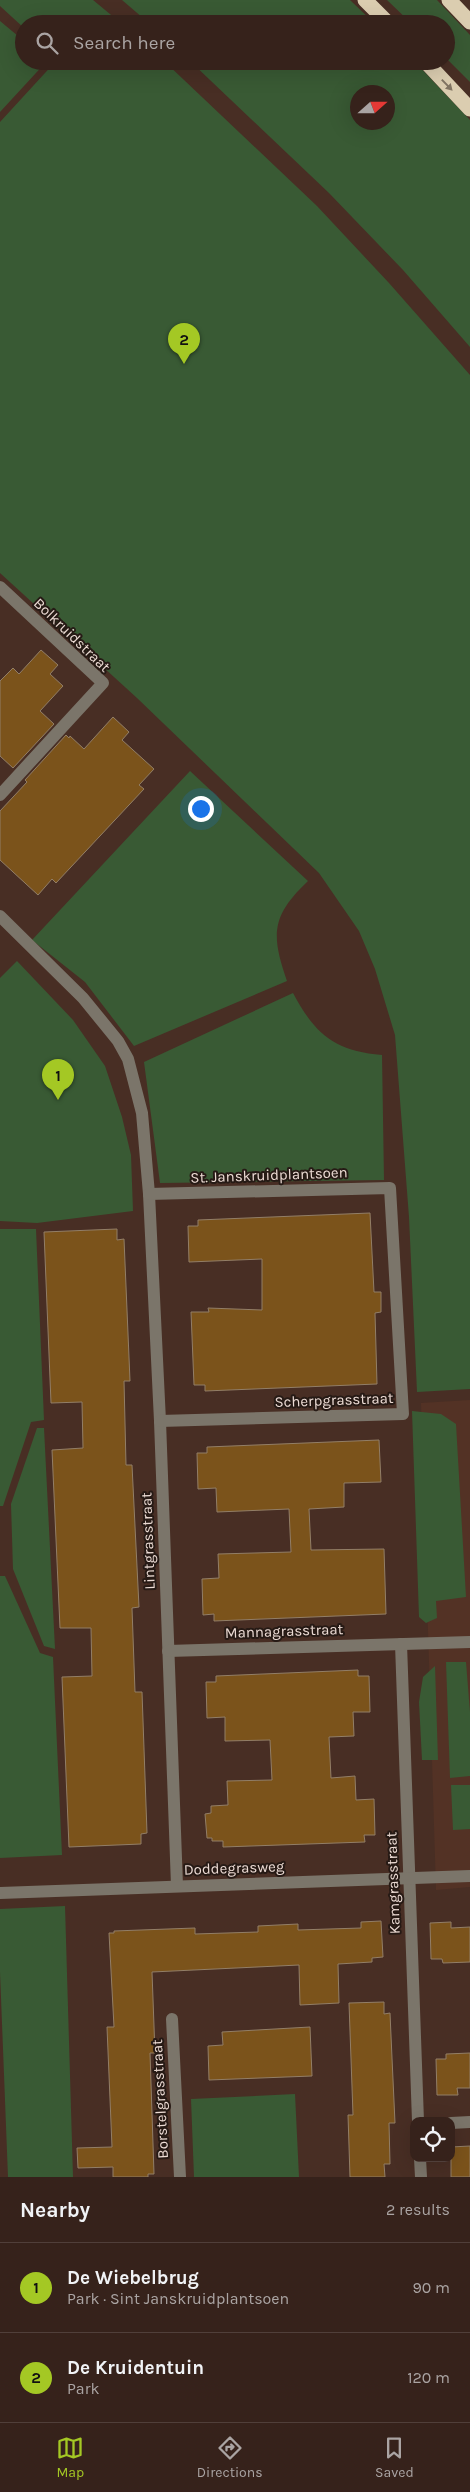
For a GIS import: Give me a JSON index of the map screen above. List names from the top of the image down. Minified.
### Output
{"streets":{"street":["Bolkruidstraat","St. Janskruidplantsoen","Scherpgrasstraat","Lintgrasstraat","Mannagrasstraat","Doddegrasweg","Kamgrasstraat","Borstelgrasstraat"]},"crossings":[["St. Janskruidplantsoen","Scherpgrasstraat"],["St. Janskruidplantsoen","Lintgrasstraat"],["Scherpgrasstraat","Lintgrasstraat"],["Lintgrasstraat","Mannagrasstraat"],["Lintgrasstraat","Doddegrasweg"],["Mannagrasstraat","Kamgrasstraat"],["Doddegrasweg","Kamgrasstraat"]],"north":"right","page":{"search":"Search here","pins":["2","1"],"heading":["Nearby","2 results"],"list":[{"mark":"1","name":"De Wiebelbrug","note":"Park · Sint Janskruidplantsoen","value":"90 m"},{"mark":"2","name":"De Kruidentuin","note":"Park","value":"120 m"}],"nav":["Map","Directions","Saved"]}}
